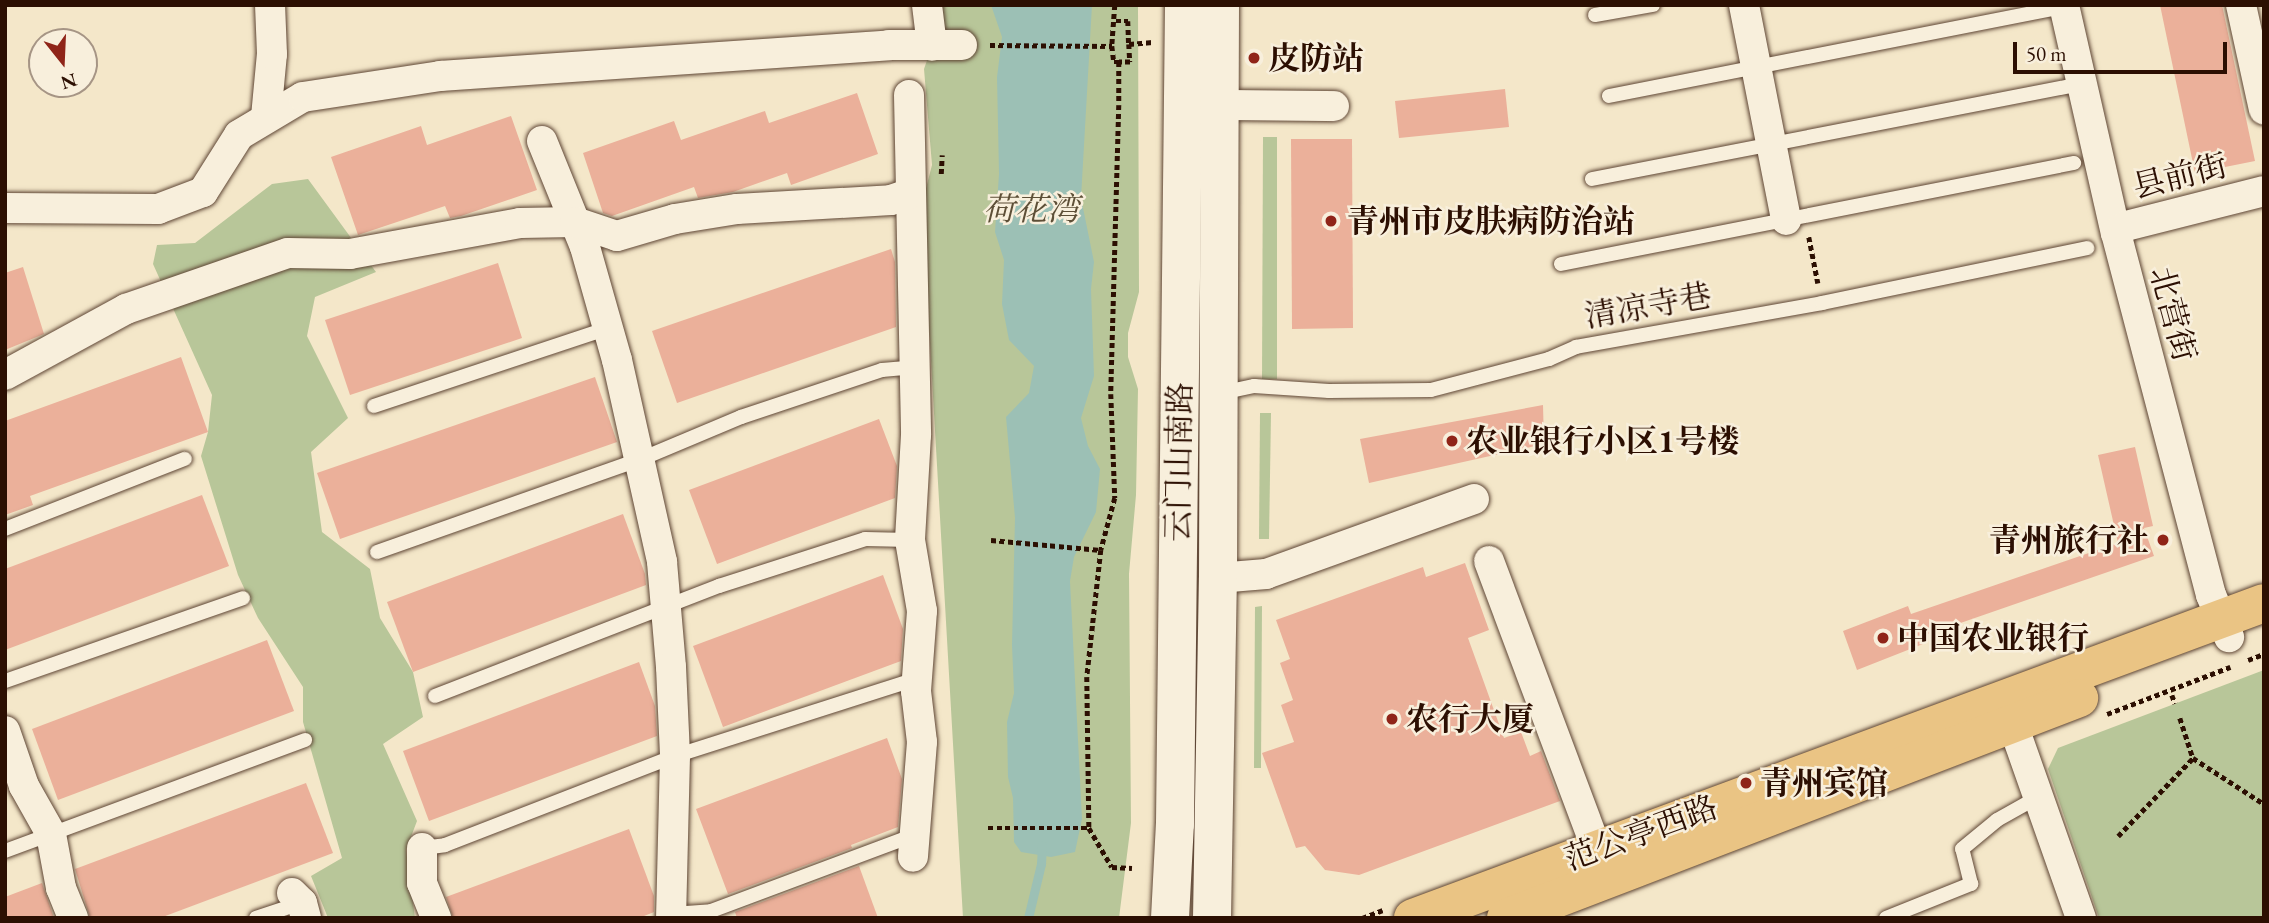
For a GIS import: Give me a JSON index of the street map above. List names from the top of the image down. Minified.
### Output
{"streets":{"main road":["云门山南路","范公亭西路"],"street":["县前街","北营街"],"lane":["清凉寺巷"]},"crossings":[["县前街","北营街"],["清凉寺巷","云门山南路"],["北营街","范公亭西路"]],"parks":["荷花湾"],"places":["皮防站","青州市皮肤病防治站","农业银行小区1号楼","青州旅行社","中国农业银行","农行大厦","青州宾馆"],"scale_bar":"50 m","north":"bottom"}
